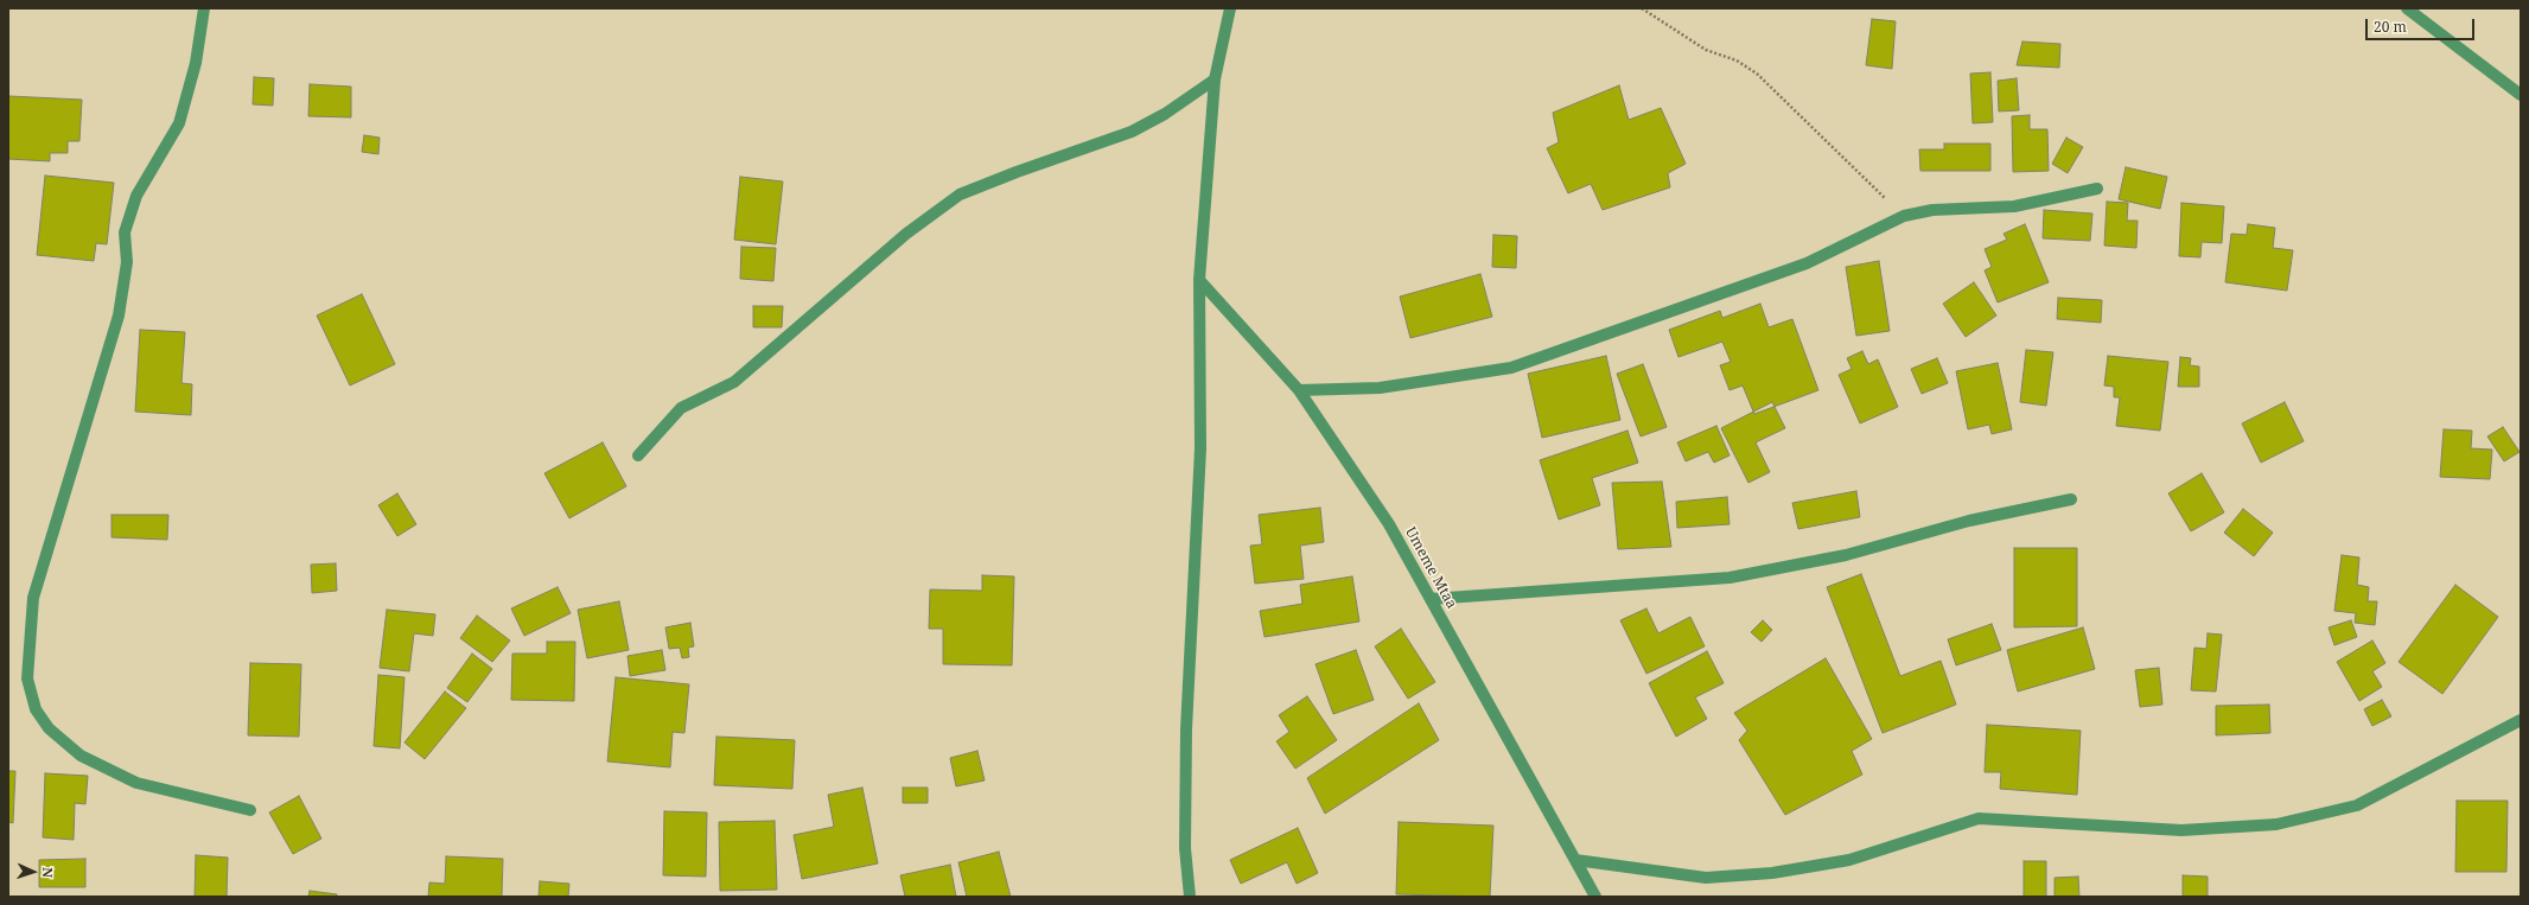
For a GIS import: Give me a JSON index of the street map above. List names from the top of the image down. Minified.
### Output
{"streets":{"street":["Umeme Mtaa"]},"scale_bar":"20 m","north":"right"}
